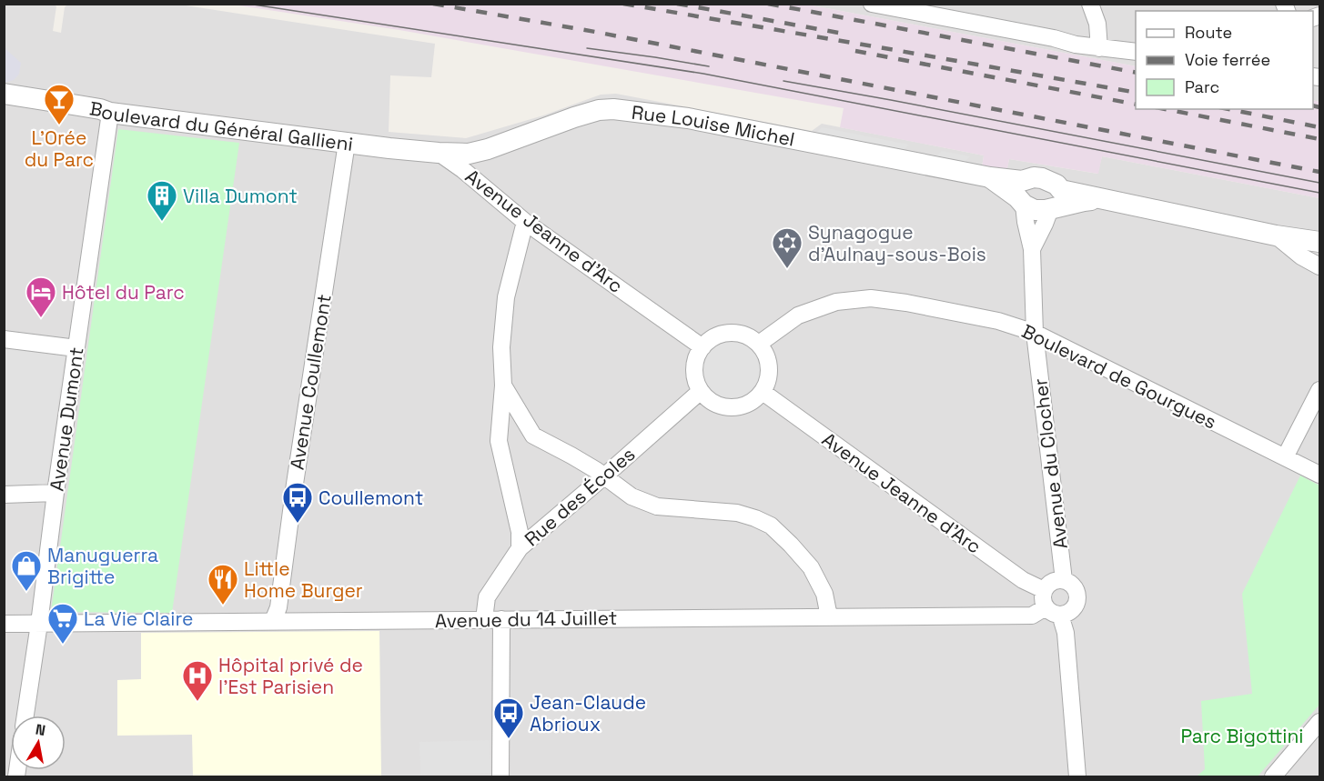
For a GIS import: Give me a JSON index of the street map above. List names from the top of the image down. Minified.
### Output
{"streets":{"street":["Boulevard du Général Gallieni","Rue Louise Michel","Avenue Jeanne d'Arc","Boulevard de Gourgues","Avenue Coullemont","Avenue Dumont","Avenue du Clocher","Rue des Écoles","Avenue du 14 Juillet"]},"crossings":[["Boulevard du Général Gallieni","Rue Louise Michel"],["Boulevard du Général Gallieni","Avenue Jeanne d'Arc"],["Boulevard du Général Gallieni","Avenue Coullemont"],["Boulevard du Général Gallieni","Avenue Dumont"],["Rue Louise Michel","Avenue Jeanne d'Arc"],["Rue Louise Michel","Avenue du Clocher"],["Avenue Jeanne d'Arc","Boulevard de Gourgues"],["Avenue Jeanne d'Arc","Avenue du Clocher"],["Avenue Jeanne d'Arc","Rue des Écoles"],["Avenue Jeanne d'Arc","Avenue du 14 Juillet"],["Boulevard de Gourgues","Avenue du Clocher"],["Boulevard de Gourgues","Rue des Écoles"],["Avenue Coullemont","Avenue du 14 Juillet"],["Avenue Dumont","Avenue du 14 Juillet"],["Avenue du Clocher","Avenue du 14 Juillet"],["Rue des Écoles","Avenue du 14 Juillet"]],"parks":["Parc Bigottini"],"places":{"bar":["L'Orée du Parc"],"building":["Villa Dumont"],"synagogue":["Synagogue d'Aulnay-sous-Bois"],"hotel":["Hôtel du Parc"],"bus stop":["Coullemont","Jean-Claude Abrioux"],"shop":["Manuguerra Brigitte"],"restaurant":["Little Home Burger"],"supermarket":["La Vie Claire"],"hospital":["Hôpital privé de l'Est Parisien"]},"legend":["Route","Voie ferrée","Parc"],"north":"top"}
